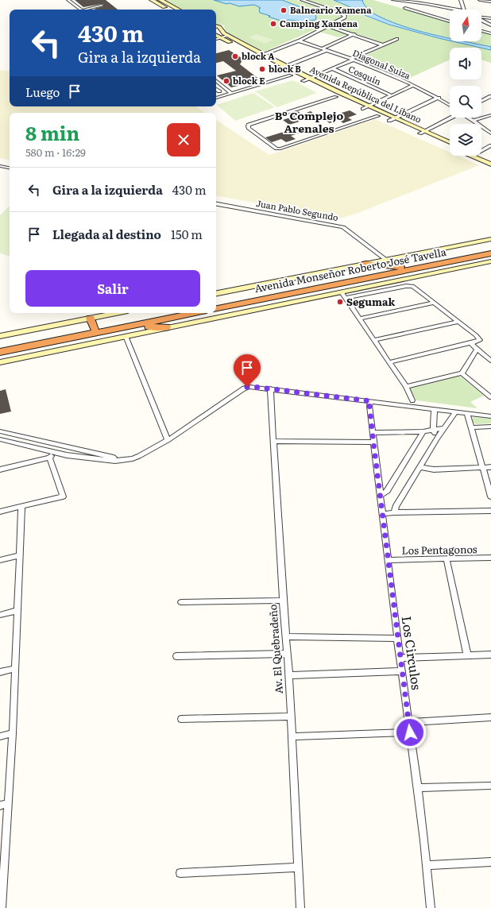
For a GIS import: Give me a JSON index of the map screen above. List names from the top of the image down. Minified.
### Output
{"streets":{"highway":["Avenida Monseñor Roberto José Tavella"],"street":["Diagonal Suiza","Cosquín","Avenida República del Líbano","Juan Pablo Segundo","Los Pentagonos","Av. El Quebradeño","Los Circulos"]},"crossings":[["Juan Pablo Segundo","Avenida Monseñor Roberto José Tavella"],["Los Pentagonos","Los Circulos"]],"districts":["Bº Complejo Arenales"],"places":["Balneario Xamena","Camping Xamena","block A","block B","block E","Segumak"],"north":"top","page":{"turn":["430 m","Gira a la izquierda"],"then":"Luego","heading":["8 min","580 m · 16:29"],"list":[{"name":"Gira a la izquierda","value":"430 m"},{"name":"Llegada al destino","value":"150 m"}],"buttons":"Salir"}}
